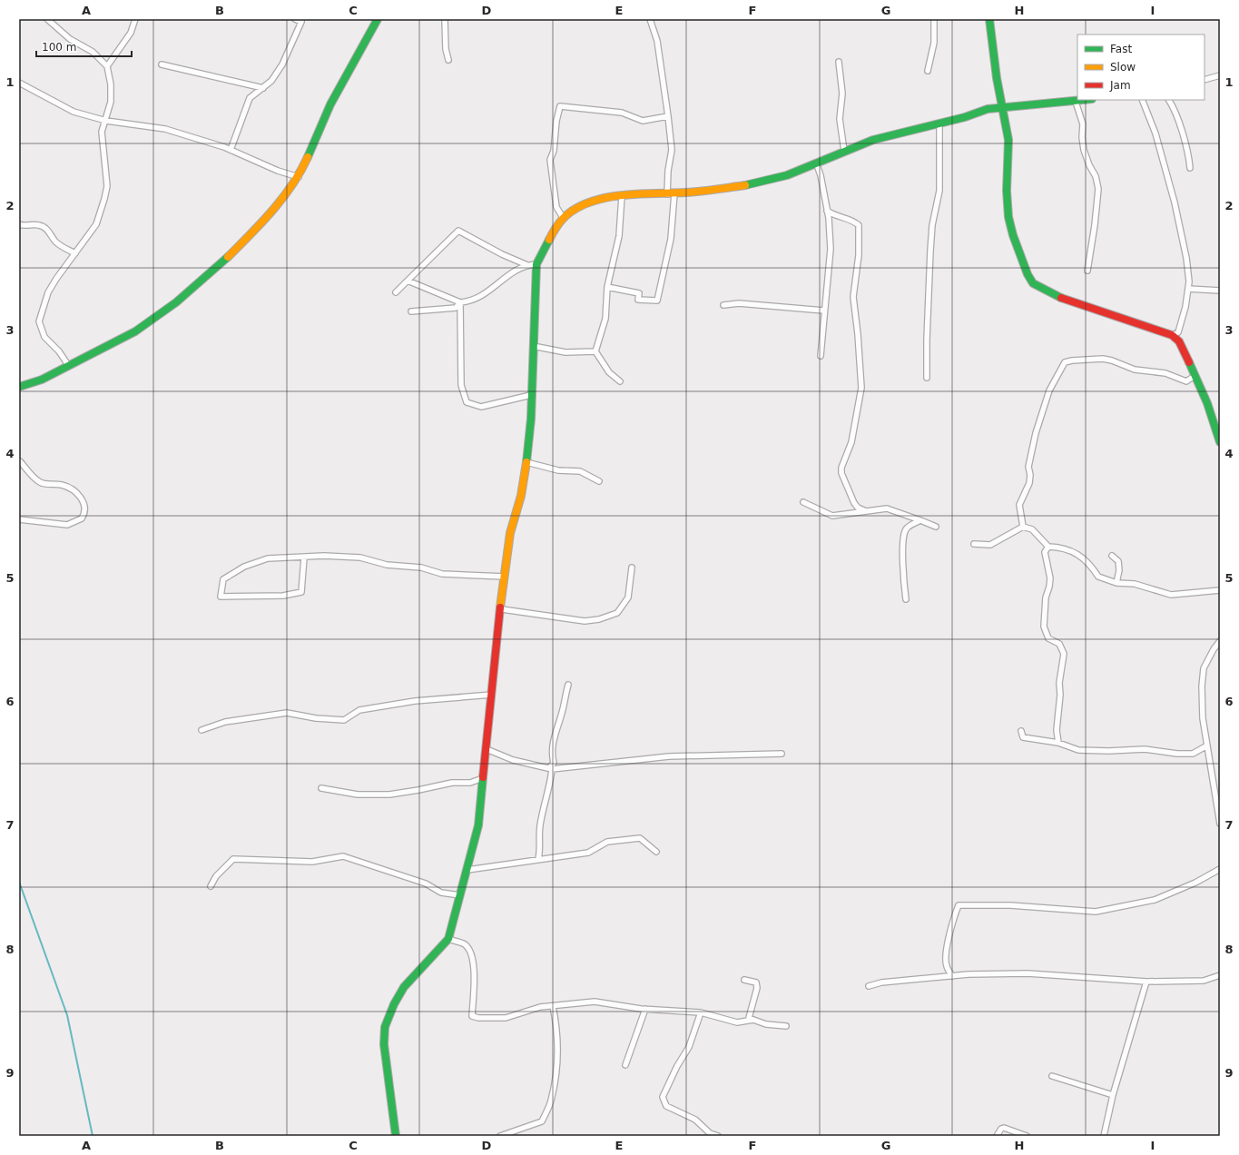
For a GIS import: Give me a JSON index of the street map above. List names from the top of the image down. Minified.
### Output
{"legend":["Fast","Slow","Jam"],"scale_bar":"100 m","grid":{"columns":["A","B","C","D","E","F","G","H","I"],"rows":["1","2","3","4","5","6","7","8","9"]}}
